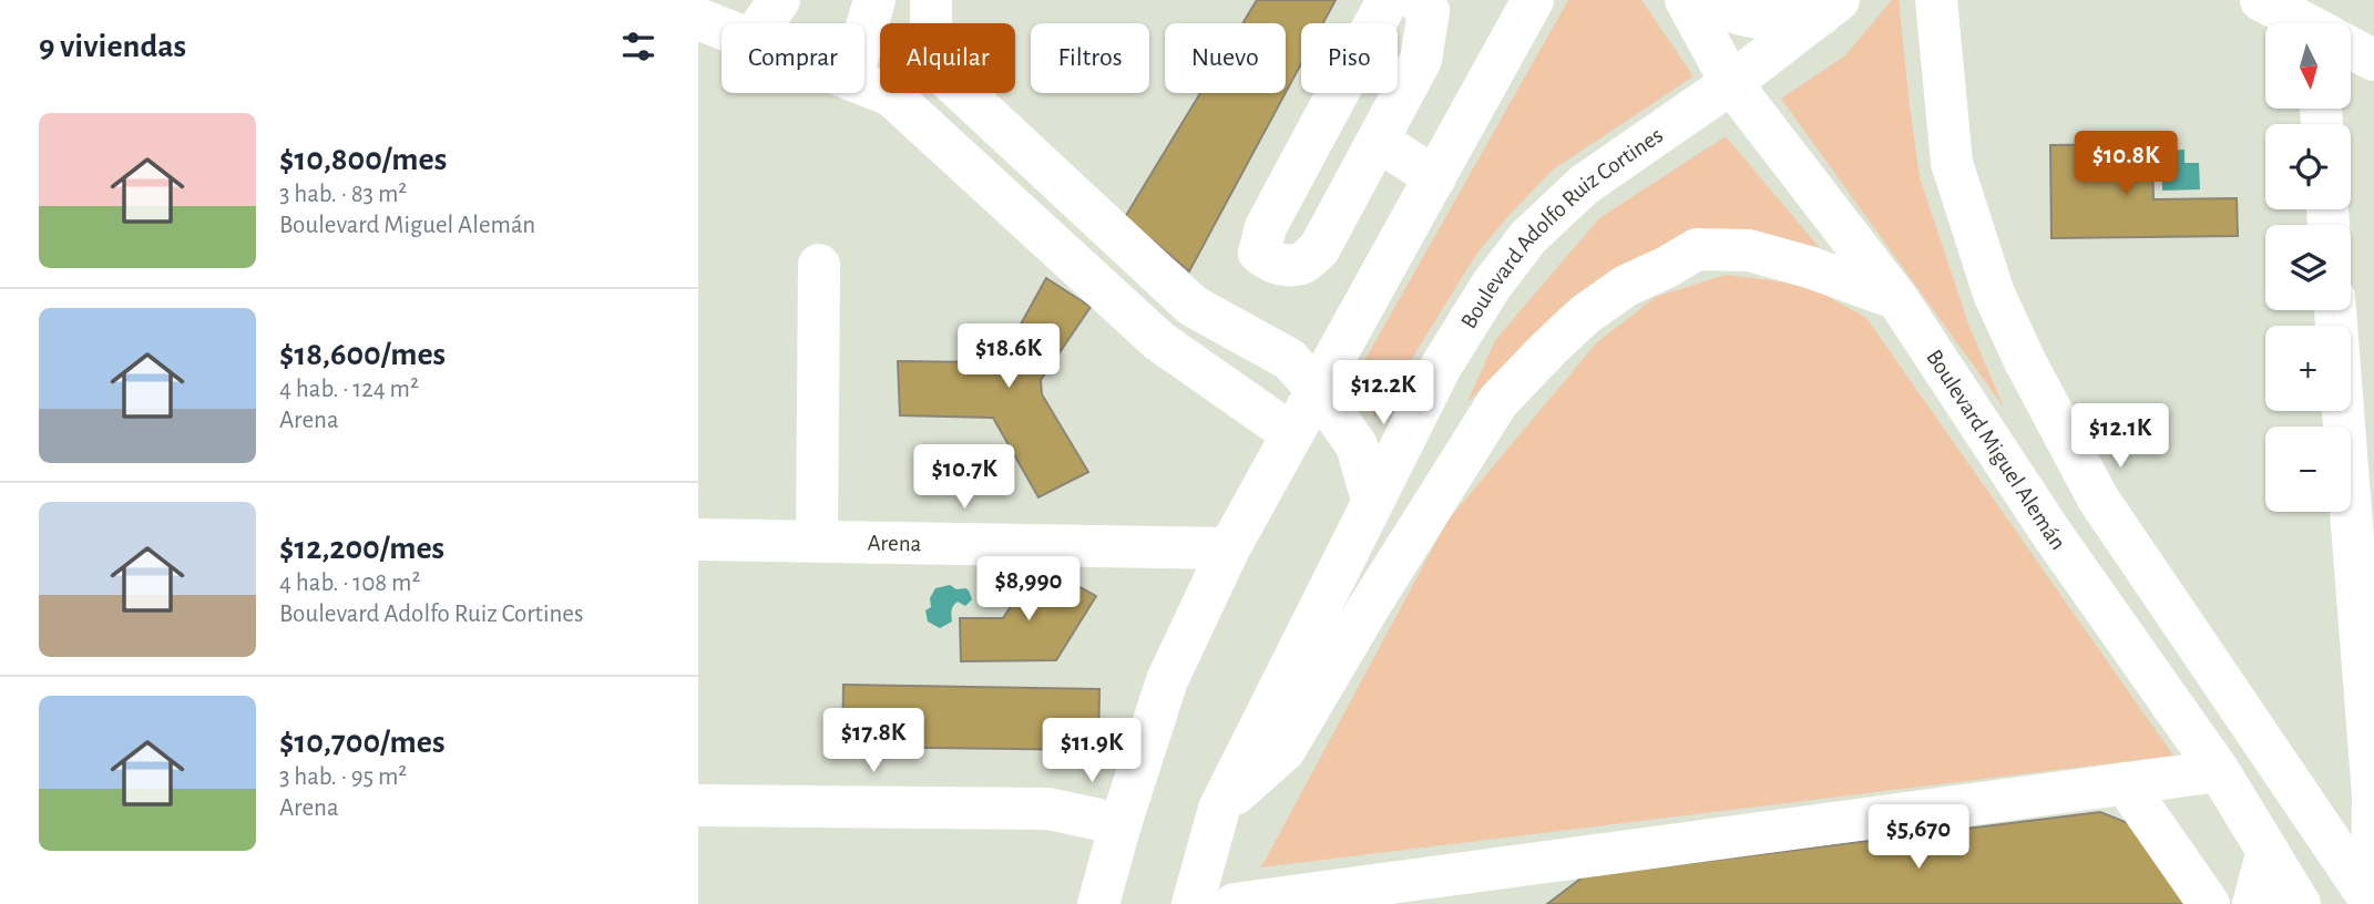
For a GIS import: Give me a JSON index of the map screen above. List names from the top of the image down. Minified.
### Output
{"streets":{"main road":["Boulevard Adolfo Ruiz Cortines","Boulevard Miguel Alemán","Arena"]},"crossings":[["Boulevard Adolfo Ruiz Cortines","Boulevard Miguel Alemán"]],"north":"bottom","page":{"heading":"9 viviendas","map_buttons":["+","−"],"chip":["Comprar","Alquilar","Filtros","Nuevo","Piso"],"list":[{"name":"$10,800/mes","note":"3 hab. · 83 m² · Boulevard Miguel Alemán"},{"name":"$18,600/mes","note":"4 hab. · 124 m² · Arena"},{"name":"$12,200/mes","note":"4 hab. · 108 m² · Boulevard Adolfo Ruiz Cortines"},{"name":"$10,700/mes","note":"3 hab. · 95 m² · Arena"}],"price":["$10.8K","$18.6K","$12.2K","$12.1K","$10.7K","$8,990","$17.8K","$11.9K","$5,670"]}}
